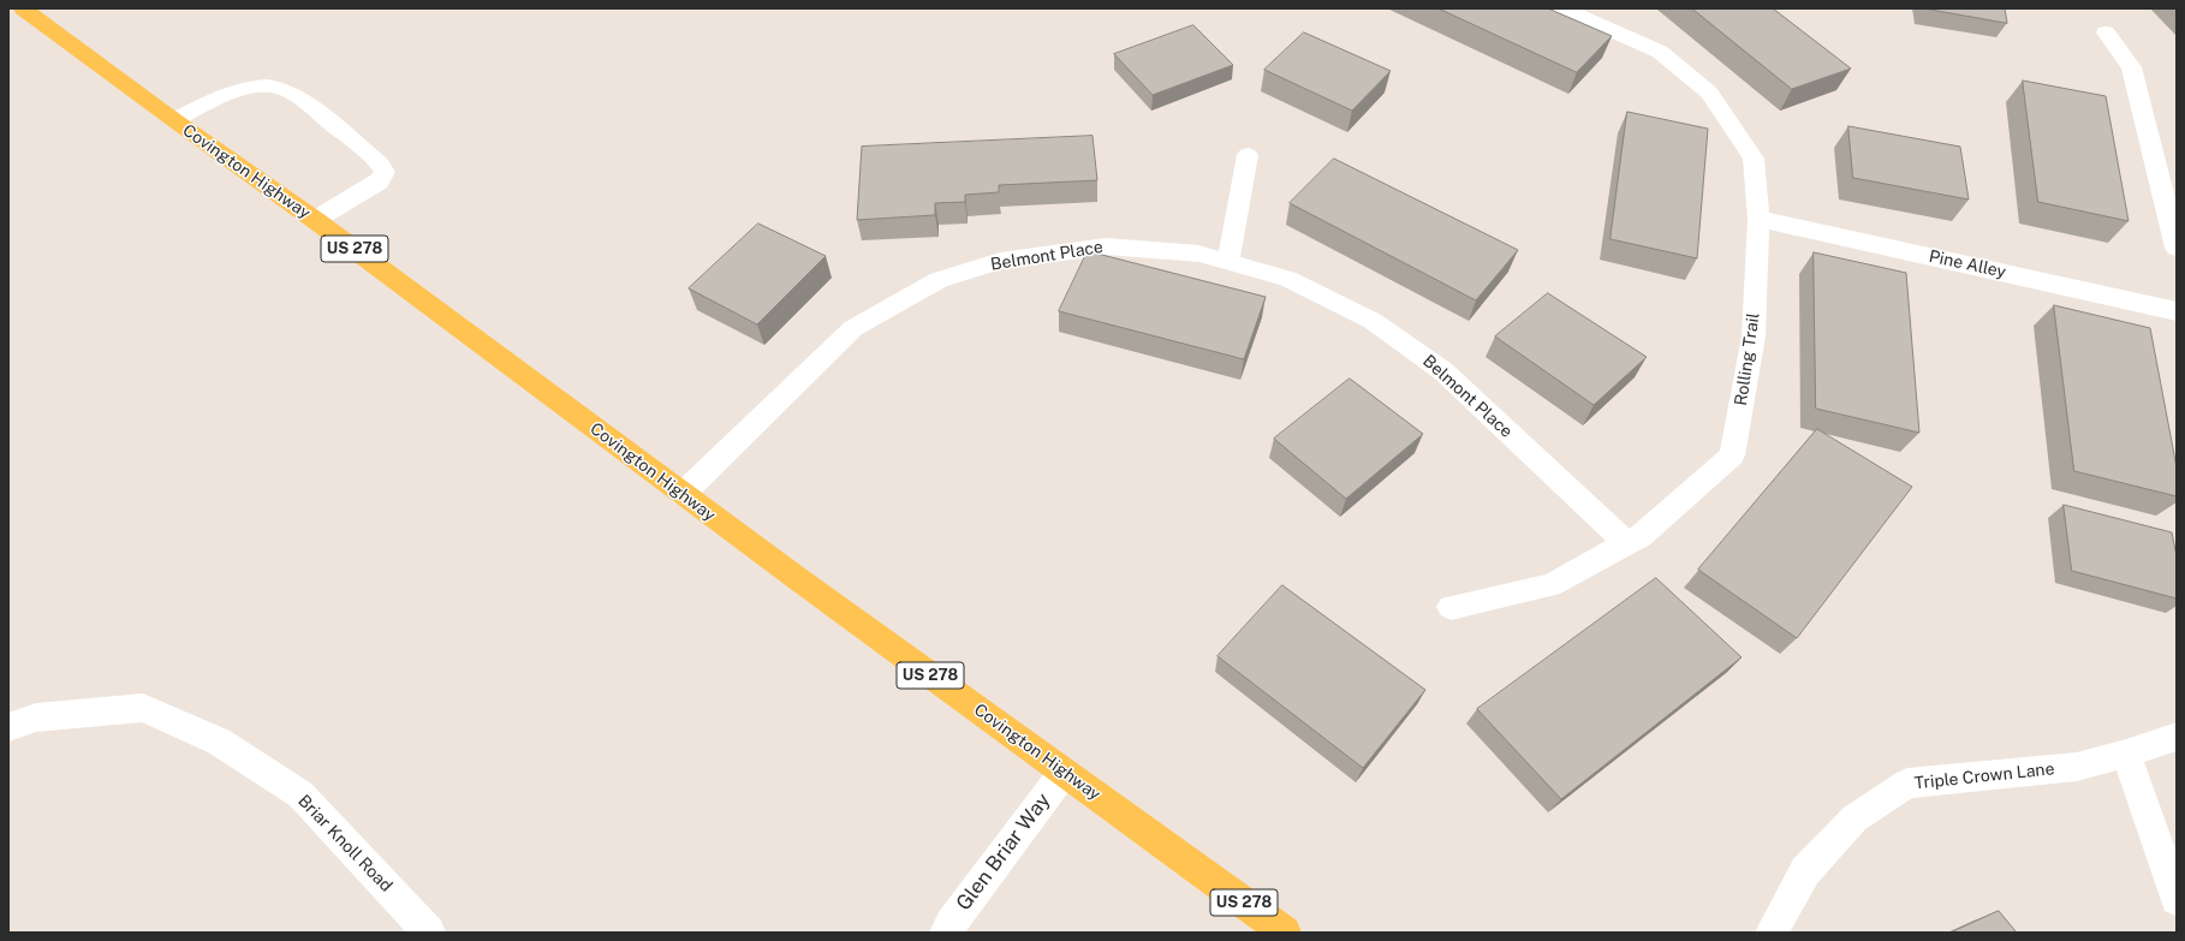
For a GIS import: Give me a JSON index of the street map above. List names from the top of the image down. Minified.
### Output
{"streets":{"main road":["Covington Highway","US 278"],"street":["Belmont Place","Pine Alley","Rolling Trail","Triple Crown Lane","Briar Knoll Road","Glen Briar Way"]},"crossings":[["Covington Highway","Belmont Place"],["Covington Highway","Glen Briar Way"],["Belmont Place","Rolling Trail"],["Pine Alley","Rolling Trail"]]}
